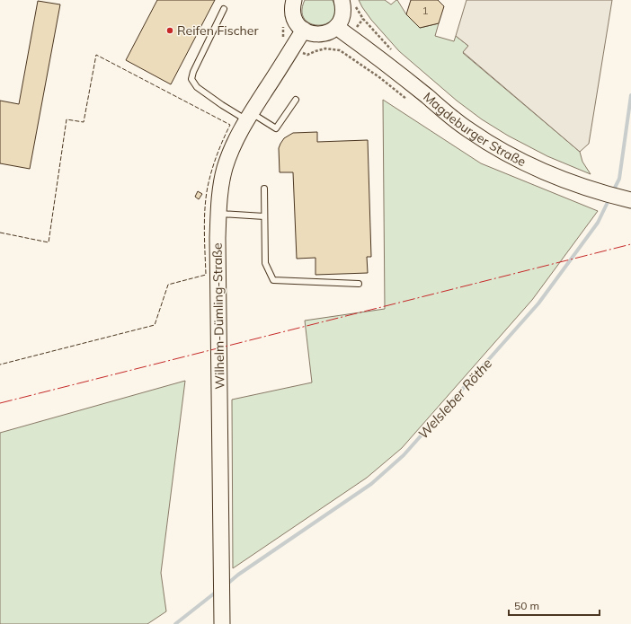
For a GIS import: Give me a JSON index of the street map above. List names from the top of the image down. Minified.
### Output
{"streets":{"street":["Magdeburger Straße","Wilhelm-Dümling-Straße"]},"water":["Welsleber Röthe"],"places":["Reifen Fischer"],"house_numbers":["1"],"scale_bar":"50 m"}
